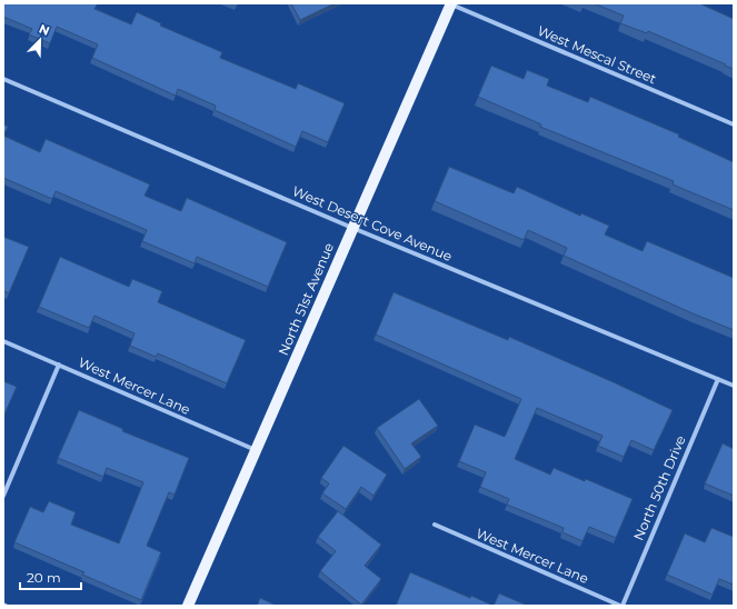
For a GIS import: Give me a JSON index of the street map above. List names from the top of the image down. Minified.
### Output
{"streets":{"main road":["North 51st Avenue"],"street":["West Mescal Street","West Desert Cove Avenue","West Mercer Lane","North 50th Drive"]},"crossings":[["West Mescal Street","North 51st Avenue"],["West Desert Cove Avenue","North 51st Avenue"],["West Desert Cove Avenue","North 50th Drive"],["North 51st Avenue","West Mercer Lane"],["West Mercer Lane","North 50th Drive"]],"scale_bar":"20 m","north":"top right"}
